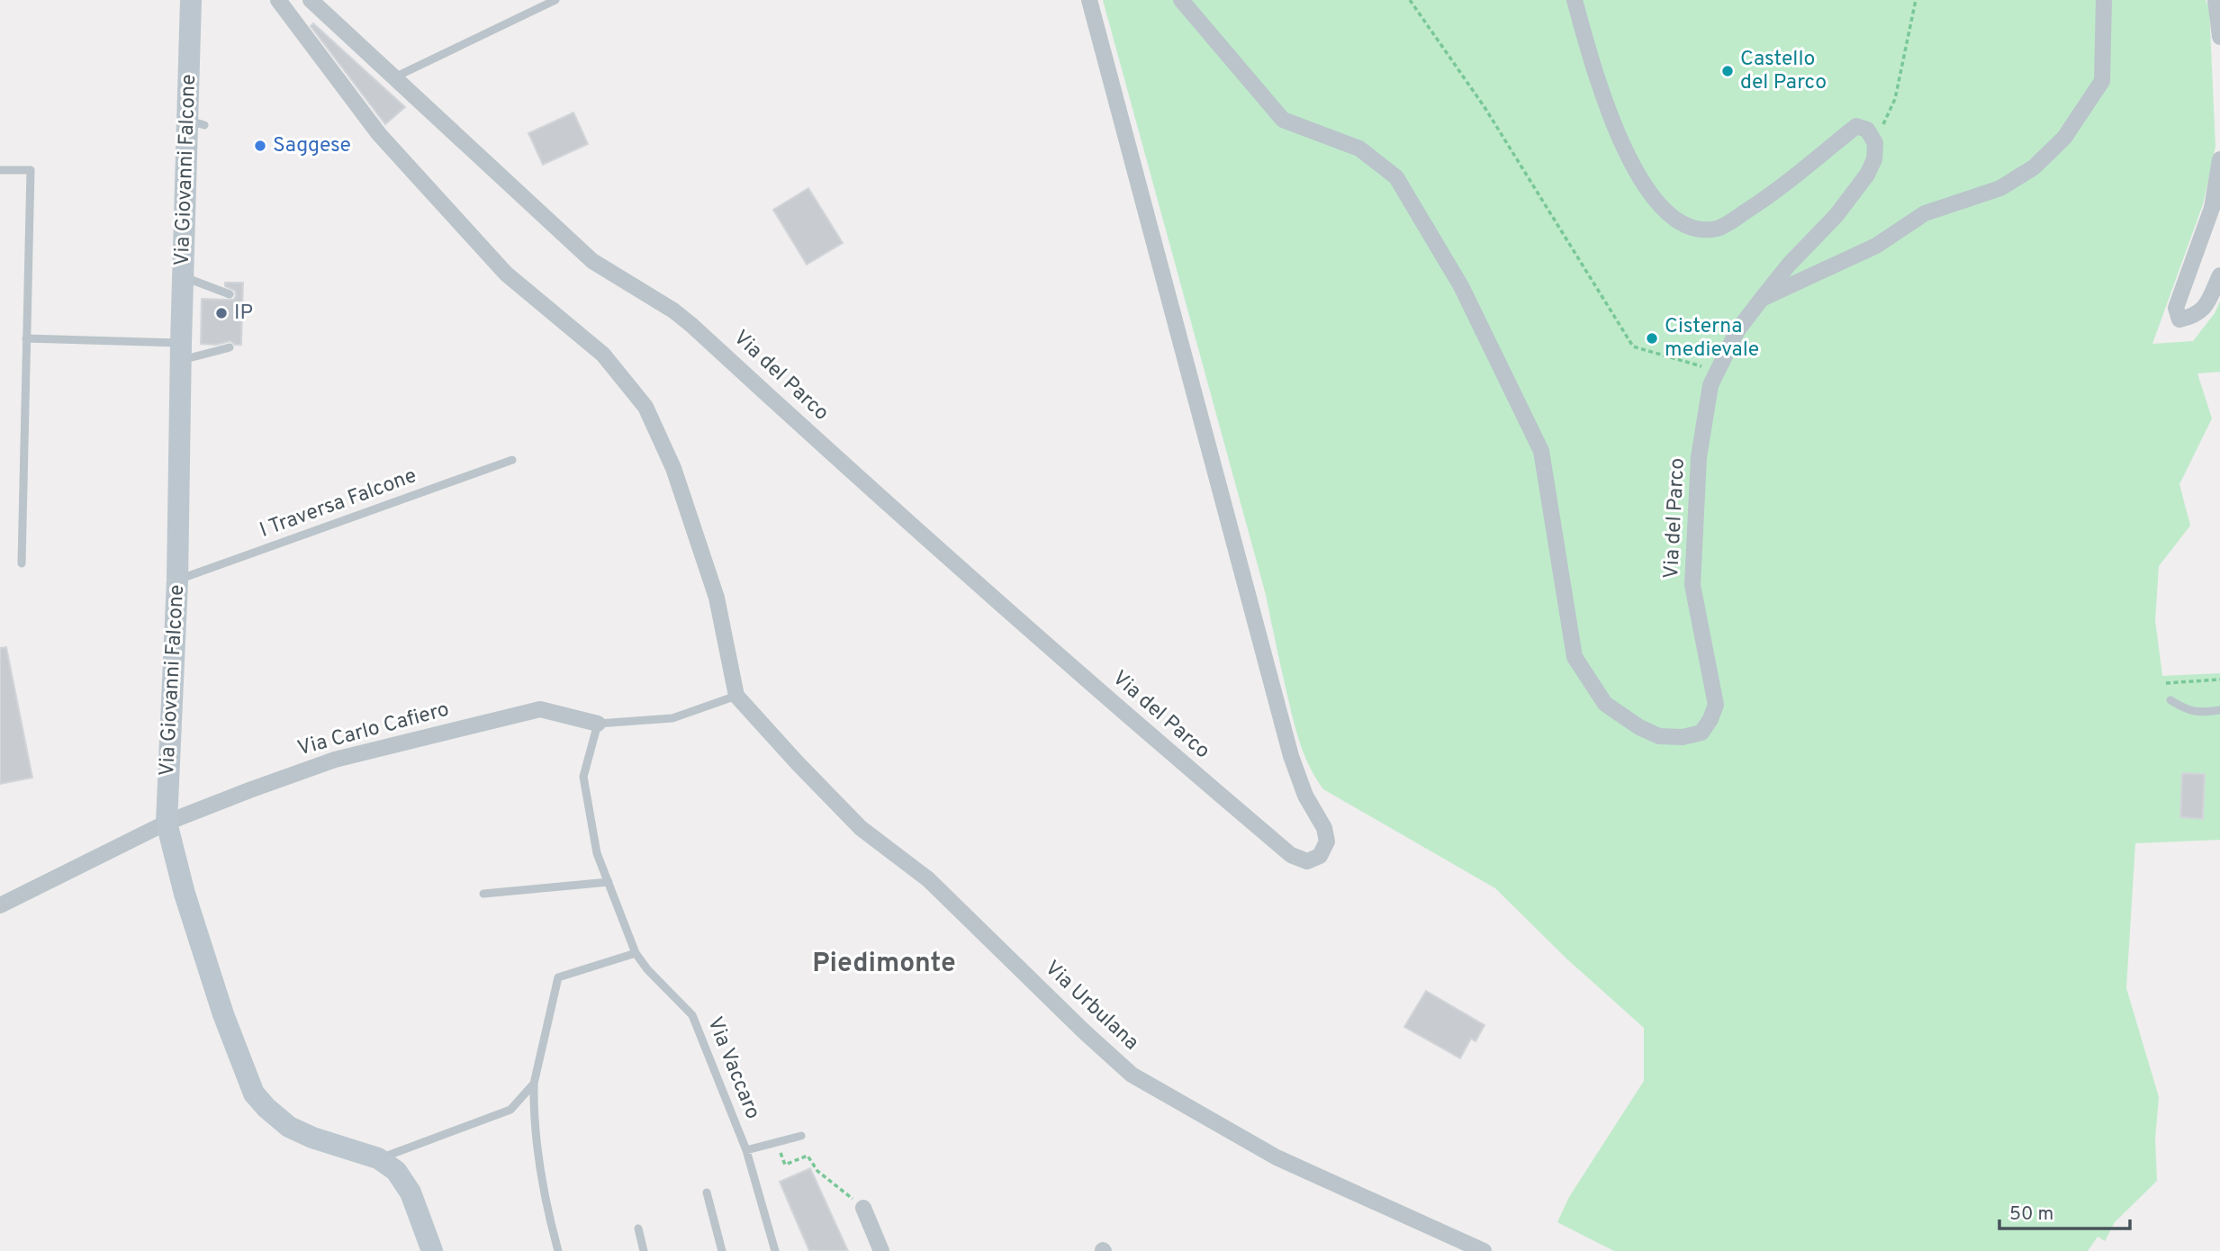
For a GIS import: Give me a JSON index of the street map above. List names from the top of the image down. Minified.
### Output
{"streets":{"main road":["Via Giovanni Falcone"],"street":["Via del Parco","Via Carlo Cafiero","Via Urbulana"],"lane":["I Traversa Falcone","Via Vaccaro"]},"crossings":[["Via Giovanni Falcone","I Traversa Falcone"],["Via Giovanni Falcone","Via Carlo Cafiero"],["Via Carlo Cafiero","Via Vaccaro"]],"districts":["Piedimonte"],"places":["Castello del Parco","Saggese","IP","Cisterna medievale"],"scale_bar":"50 m"}
